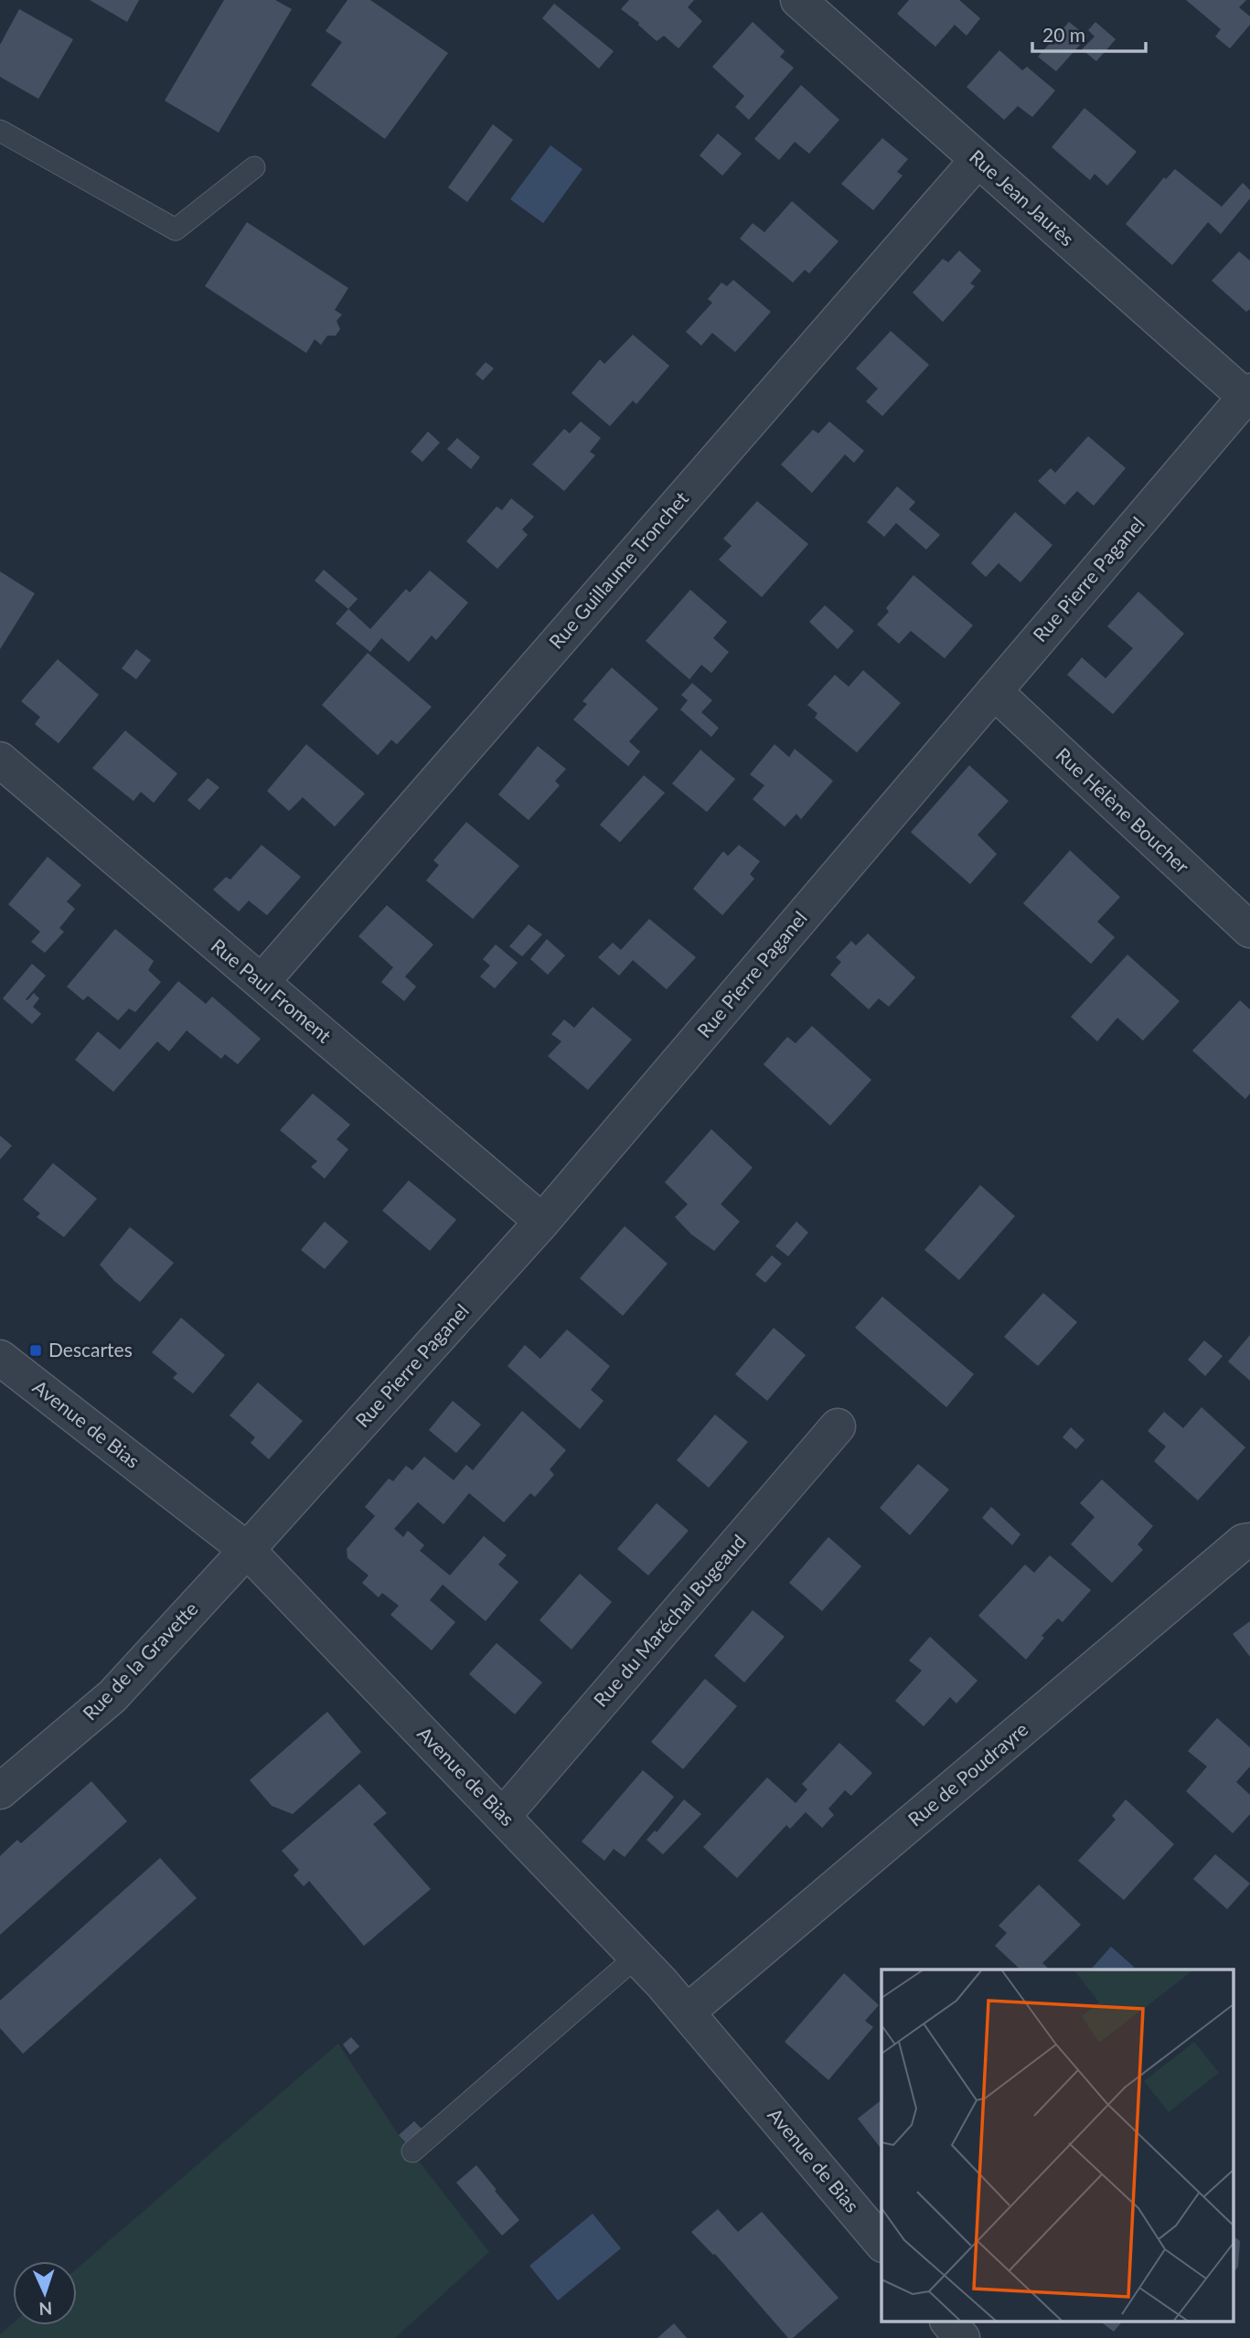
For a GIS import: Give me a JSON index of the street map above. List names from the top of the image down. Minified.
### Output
{"streets":{"street":["Rue Jean Jaurès","Rue Guillaume Tronchet","Rue Pierre Paganel","Rue Hélène Boucher","Rue Paul Froment","Avenue de Bias","Rue du Maréchal Bugeaud","Rue de la Gravette","Rue de Poudrayre"]},"crossings":[["Rue Jean Jaurès","Rue Guillaume Tronchet"],["Rue Jean Jaurès","Rue Pierre Paganel"],["Rue Guillaume Tronchet","Rue Paul Froment"],["Rue Pierre Paganel","Rue Hélène Boucher"],["Rue Pierre Paganel","Rue Paul Froment"],["Rue Pierre Paganel","Avenue de Bias"],["Rue Pierre Paganel","Rue de la Gravette"],["Avenue de Bias","Rue du Maréchal Bugeaud"],["Avenue de Bias","Rue de la Gravette"],["Avenue de Bias","Rue de Poudrayre"]],"places":{"transit":["Descartes"]},"scale_bar":"20 m","north":"bottom"}
